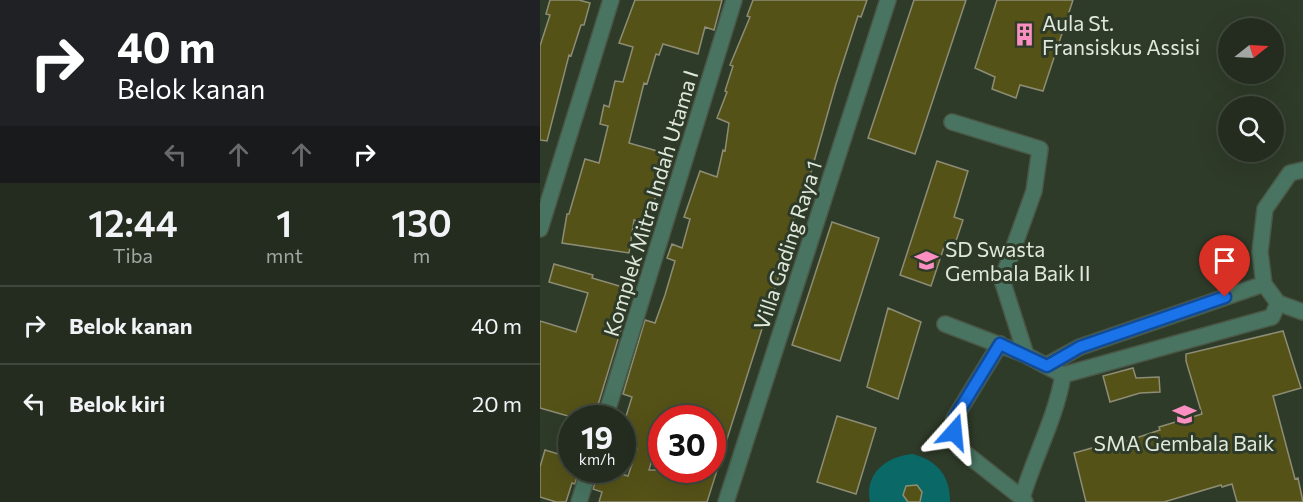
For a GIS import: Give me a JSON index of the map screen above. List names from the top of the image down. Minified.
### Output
{"streets":{"street":["Komplek Mitra Indah Utama I","Villa Gading Raya 1"]},"places":{"building":["Aula St. Fransiskus Assisi"],"school or university":["SD Swasta Gembala Baik II","SMA Gembala Baik"]},"north":"right","page":{"turn":["40 m","Belok kanan"],"eta":["12:44","Tiba","1","mnt","130","m"],"list":[{"name":"Belok kanan","value":"40 m"},{"name":"Belok kiri","value":"20 m"}],"speed":"19 km/h","limit":"30"}}
